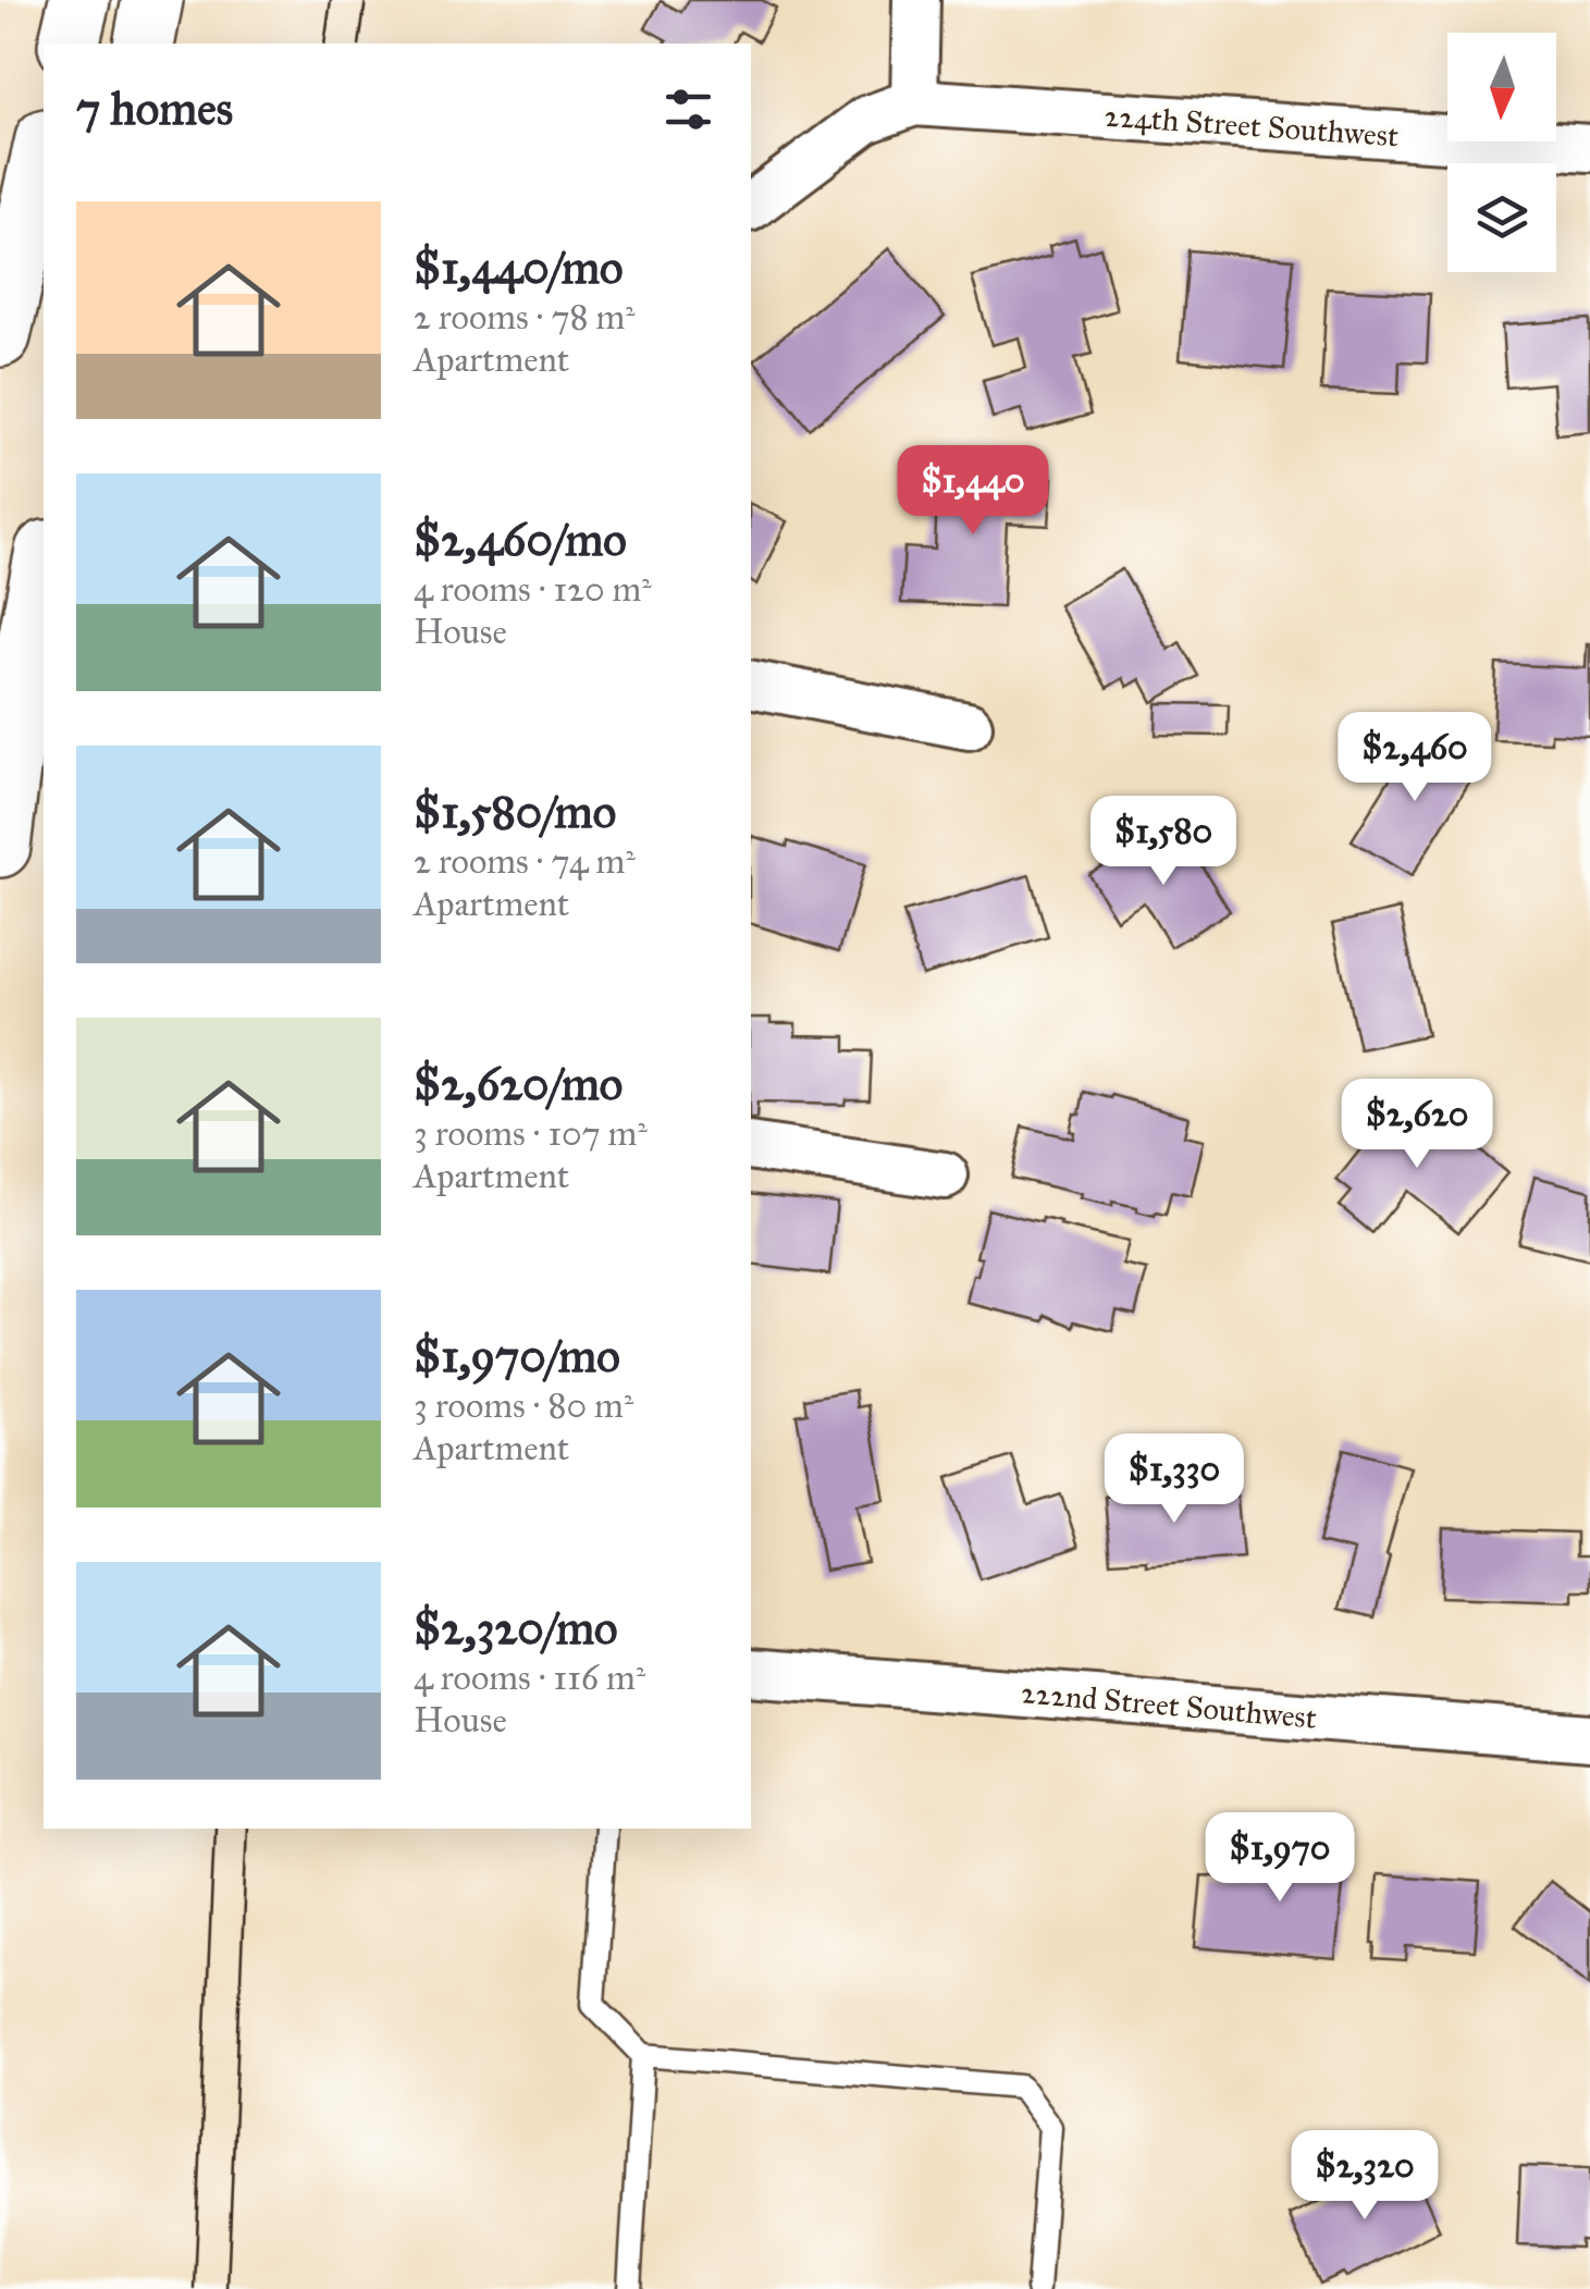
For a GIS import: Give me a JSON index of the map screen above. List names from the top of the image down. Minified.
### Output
{"streets":{"street":["224th Street Southwest","222nd Street Southwest"]},"north":"bottom","page":{"heading":"7 homes","list":[{"name":"$1,440/mo","note":"2 rooms · 78 m² · Apartment"},{"name":"$2,460/mo","note":"4 rooms · 120 m² · House"},{"name":"$1,580/mo","note":"2 rooms · 74 m² · Apartment"},{"name":"$2,620/mo","note":"3 rooms · 107 m² · Apartment"},{"name":"$1,970/mo","note":"3 rooms · 80 m² · Apartment"},{"name":"$2,320/mo","note":"4 rooms · 116 m² · House"}],"price":["$1,440","$2,460","$1,580","$2,620","$1,330","$1,970","$2,320"]}}
